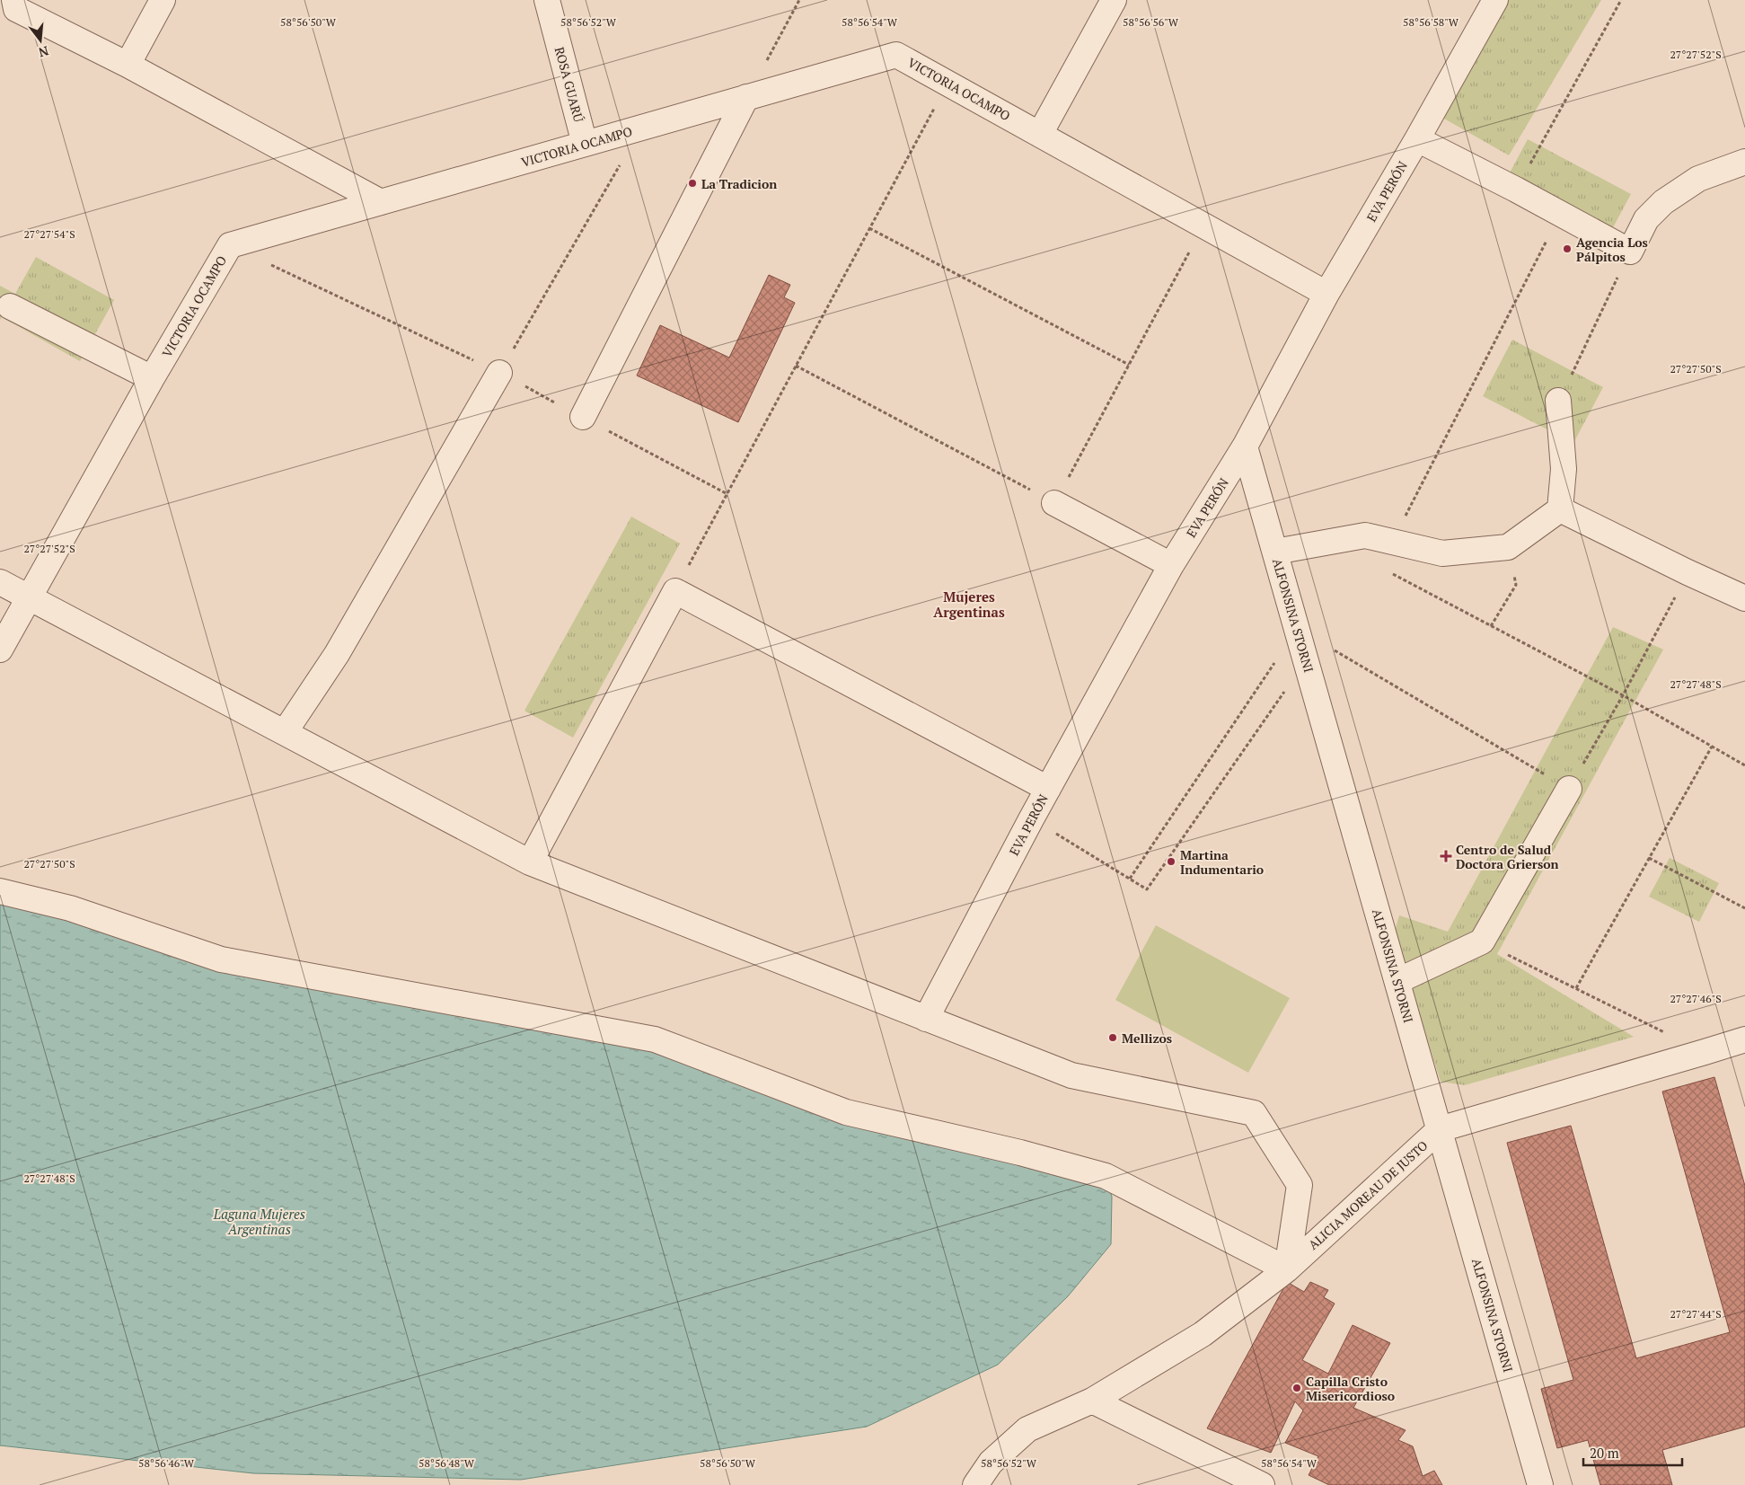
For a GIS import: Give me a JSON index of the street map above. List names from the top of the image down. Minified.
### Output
{"streets":{"street":["ROSA GUARÚ","VICTORIA OCAMPO","EVA PERÓN","ALFONSINA STORNI","ALICIA MOREAU DE JUSTO"]},"crossings":[["ROSA GUARÚ","VICTORIA OCAMPO"],["VICTORIA OCAMPO","EVA PERÓN"],["EVA PERÓN","ALFONSINA STORNI"],["ALFONSINA STORNI","ALICIA MOREAU DE JUSTO"]],"districts":["Mujeres Argentinas"],"water":["Laguna Mujeres Argentinas"],"places":{"other":["La Tradicion","Agencia Los Pálpitos","Martina Indumentario","Mellizos","Capilla Cristo Misericordioso"],"health":["Centro de Salud Doctora Grierson"]},"scale_bar":"20 m","north":"bottom","coordinates":["58°56'50\"W","58°56'52\"W","58°56'54\"W","58°56'56\"W","58°56'58\"W","27°27'52\"S","27°27'54\"S","27°27'50\"S","27°27'48\"S","27°27'46\"S","27°27'44\"S","58°56'46\"W","58°56'48\"W"]}
